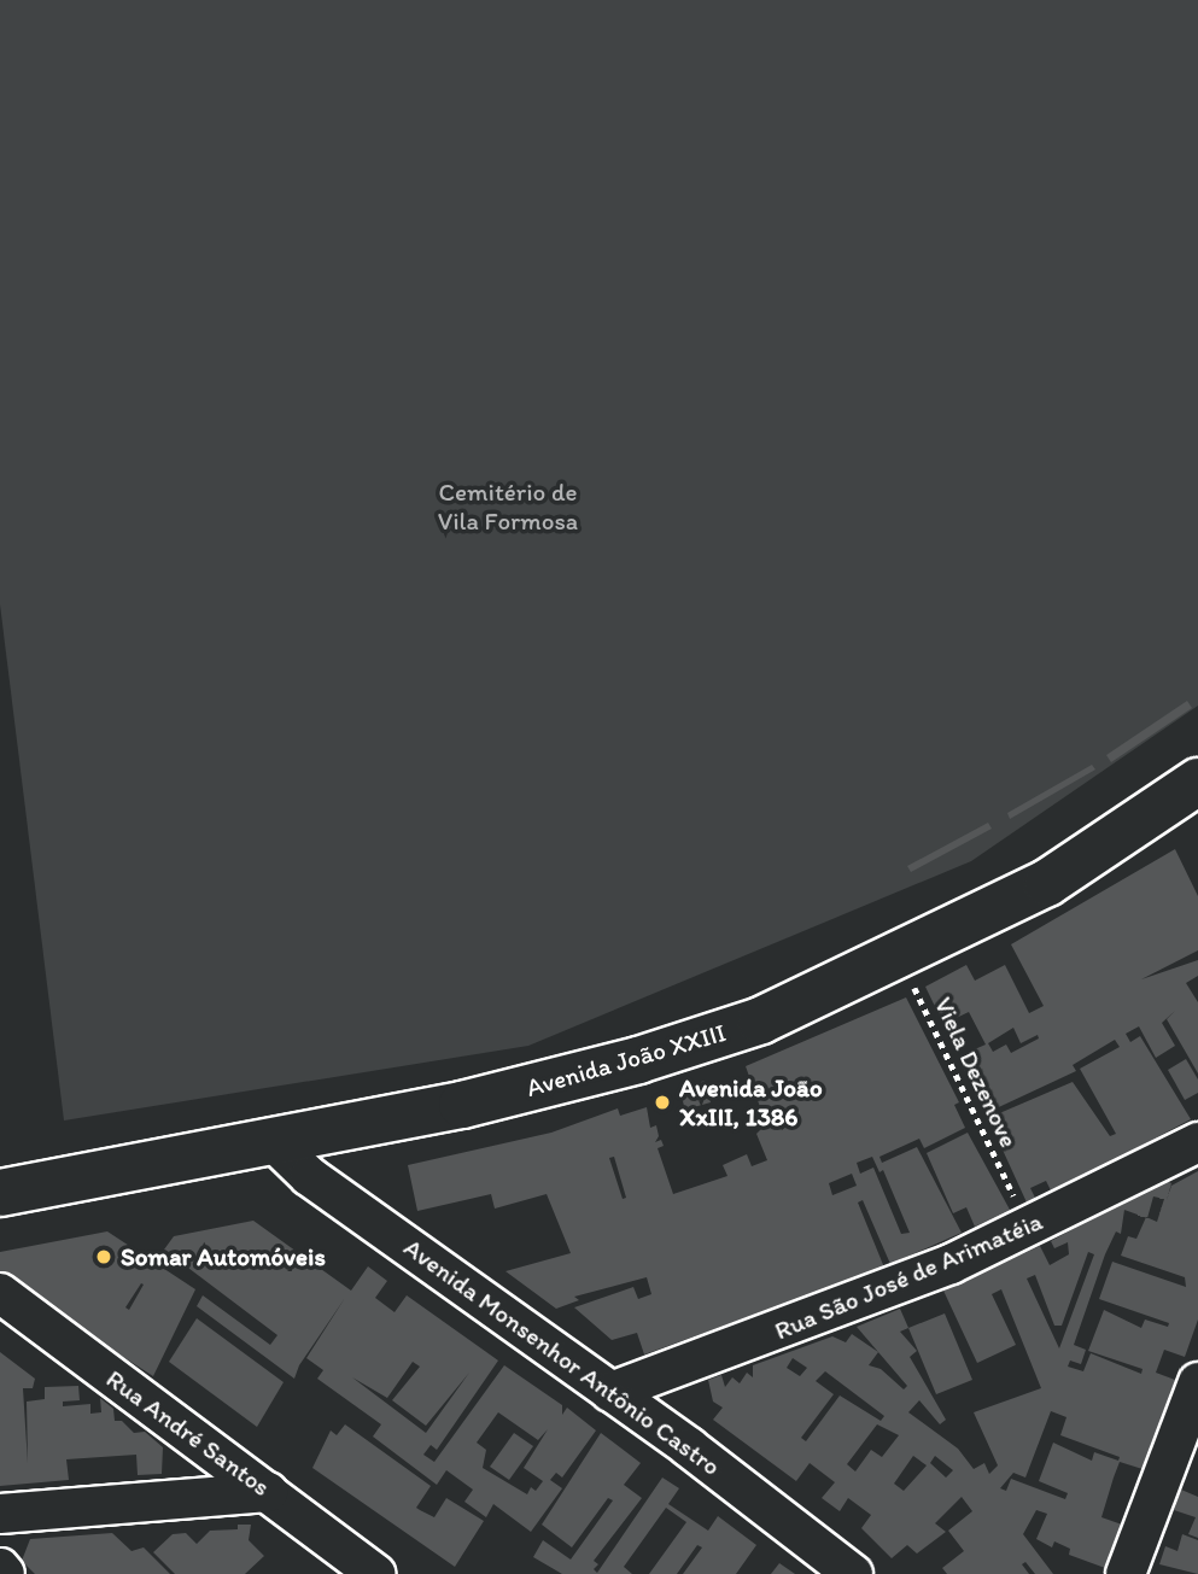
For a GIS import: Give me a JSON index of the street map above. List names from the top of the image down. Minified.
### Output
{"streets":{"main road":["Avenida João XXIII"],"street":["Rua São José de Arimatéia","Avenida Monsenhor Antônio Castro","Rua André Santos"],"path":["Viela Dezenove"]},"crossings":[["Avenida João XXIII","Viela Dezenove"],["Avenida João XXIII","Avenida Monsenhor Antônio Castro"],["Rua São José de Arimatéia","Avenida Monsenhor Antônio Castro"]],"parks":["Cemitério de Vila Formosa"],"places":["Avenida João XxIII, 1386","Somar Automóveis"]}
